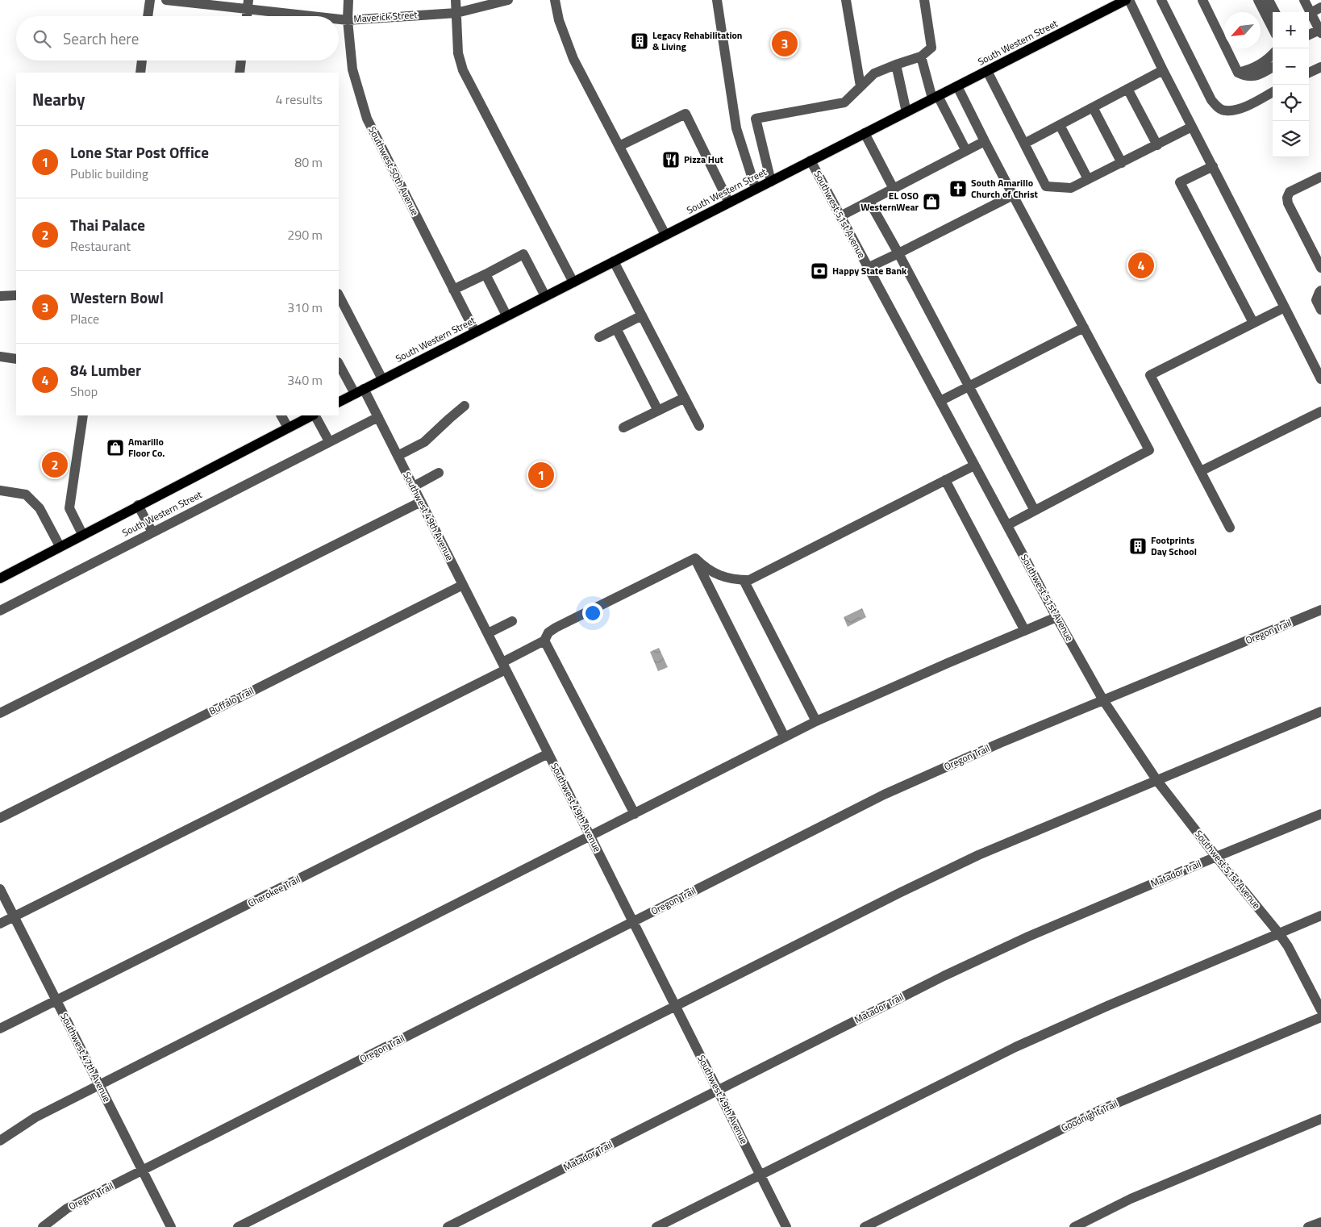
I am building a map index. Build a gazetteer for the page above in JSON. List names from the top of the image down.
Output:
{
  "streets": {
    "main road": ["South Western Street"],
    "street": [
      "Maverick Street",
      "Southwest 50th Avenue",
      "Southwest 51st Avenue",
      "Southwest 49th Avenue",
      "Oregon Trail",
      "Buffalo Trail",
      "Matador Trail",
      "Cherokee Trail",
      "Southwest 47th Avenue",
      "Goodnight Trail"
    ]
  },
  "crossings": [
    ["Maverick Street", "Southwest 50th Avenue"],
    ["South Western Street", "Southwest 50th Avenue"],
    ["South Western Street", "Southwest 51st Avenue"],
    ["South Western Street", "Southwest 49th Avenue"],
    ["Southwest 51st Avenue", "Oregon Trail"],
    ["Southwest 51st Avenue", "Matador Trail"],
    ["Southwest 49th Avenue", "Oregon Trail"],
    ["Southwest 49th Avenue", "Buffalo Trail"],
    ["Southwest 49th Avenue", "Matador Trail"],
    ["Southwest 49th Avenue", "Cherokee Trail"],
    ["Oregon Trail", "Southwest 47th Avenue"],
    ["Cherokee Trail", "Southwest 47th Avenue"]
  ],
  "places": {
    "building": ["Legacy Rehabilitation & Living", "Footprints Day School"],
    "restaurant": ["Pizza Hut"],
    "church": ["South Amarillo Church of Christ"],
    "shop": ["EL OSO WesternWear", "Amarillo Floor Co."],
    "bank": ["Happy State Bank"]
  },
  "north": "bottom left",
  "page": {
    "map_buttons": ["+", "−"],
    "search": "Search here",
    "pins": [
      "3",
      "4",
      "2",
      "1"
    ],
    "heading": ["Nearby", "4 results"],
    "list": [
      {
        "mark": "1",
        "name": "Lone Star Post Office",
        "note": "Public building",
        "value": "80 m"
      },
      {
        "mark": "2",
        "name": "Thai Palace",
        "note": "Restaurant",
        "value": "290 m"
      },
      {
        "mark": "3",
        "name": "Western Bowl",
        "note": "Place",
        "value": "310 m"
      },
      {
        "mark": "4",
        "name": "84 Lumber",
        "note": "Shop",
        "value": "340 m"
      }
    ]
  }
}
